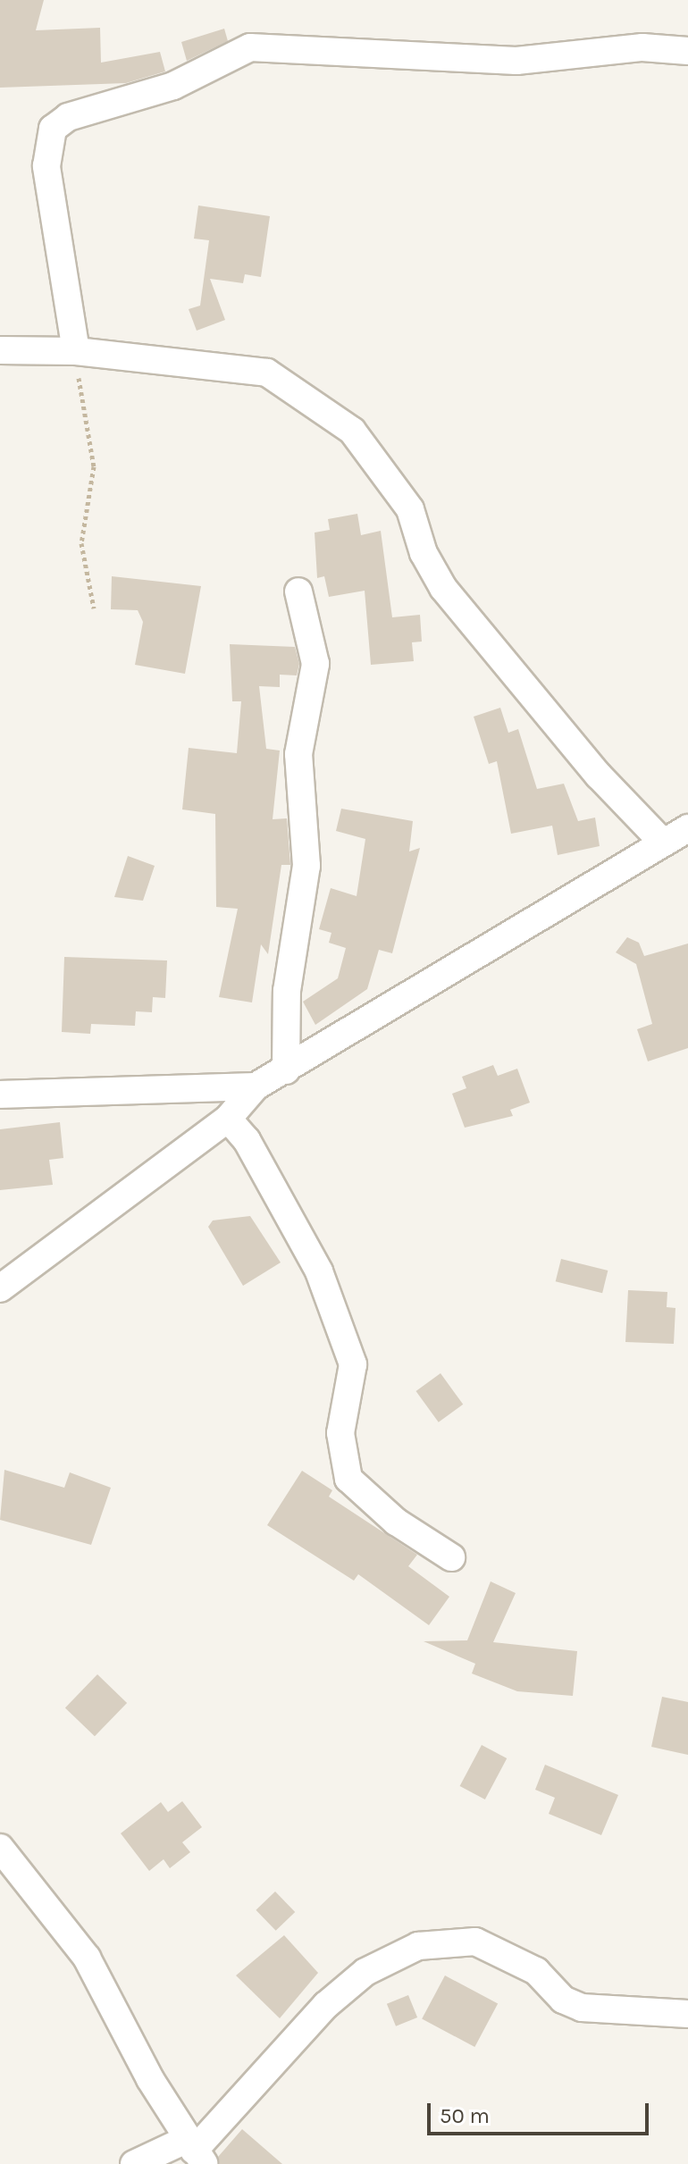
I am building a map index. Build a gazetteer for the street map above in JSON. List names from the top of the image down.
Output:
{
  "scale_bar": "50 m"
}
